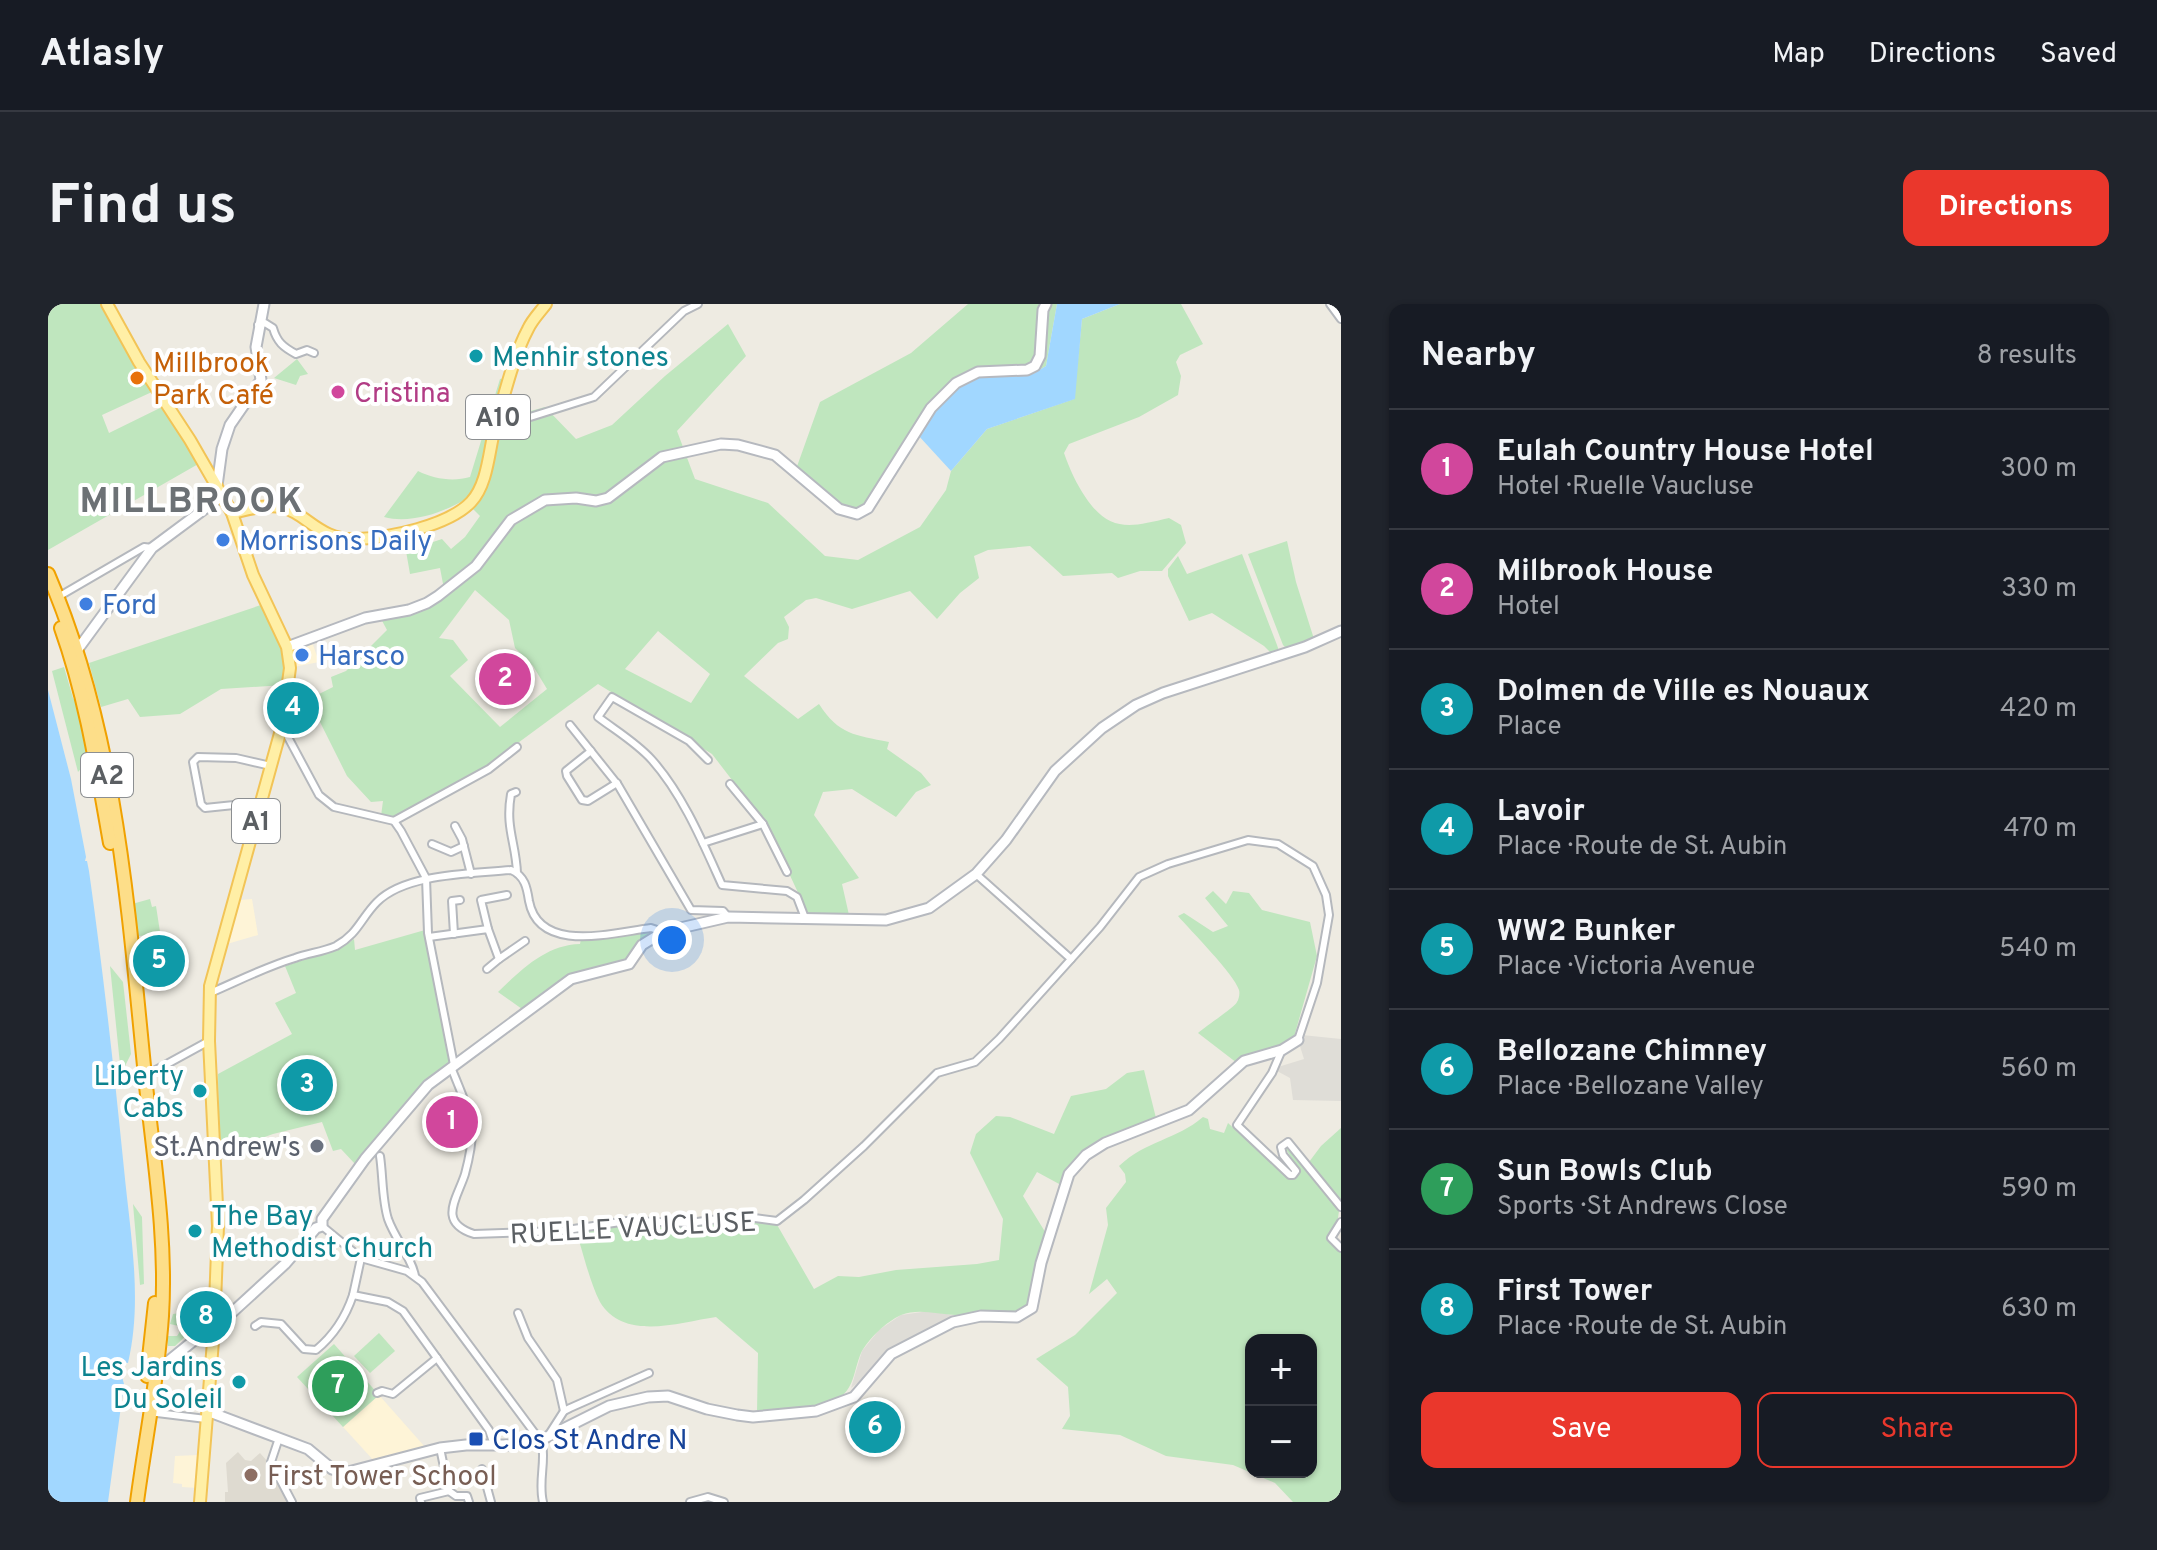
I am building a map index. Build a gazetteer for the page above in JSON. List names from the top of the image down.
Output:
{
  "streets": {
    "highway": ["A2"],
    "main road": ["A10", "A1"],
    "street": ["RUELLE VAUCLUSE"]
  },
  "crossings": [
    ["A10", "A1"]
  ],
  "districts": ["MILLBROOK"],
  "places": {
    "other": [
      "Menhir stones",
      "Millbrook Park Café",
      "Cristina",
      "Morrisons Daily",
      "Ford",
      "Harsco",
      "Liberty Cabs",
      "St.Andrew's",
      "The Bay Methodist Church",
      "Les Jardins Du Soleil",
      "First Tower School"
    ],
    "transit": ["Clos St Andre N"]
  },
  "page": {
    "header": "Atlasly",
    "nav": ["Map", "Directions", "Saved"],
    "buttons": [
      "Directions",
      ["Save", "Share"]
    ],
    "title": "Find us",
    "heading": ["Nearby", "8 results"],
    "list": [
      {
        "mark": "1",
        "name": "Eulah Country House Hotel",
        "note": "Hotel · Ruelle Vaucluse",
        "value": "300 m"
      },
      {
        "mark": "2",
        "name": "Milbrook House",
        "note": "Hotel",
        "value": "330 m"
      },
      {
        "mark": "3",
        "name": "Dolmen de Ville es Nouaux",
        "note": "Place",
        "value": "420 m"
      },
      {
        "mark": "4",
        "name": "Lavoir",
        "note": "Place · Route de St. Aubin",
        "value": "470 m"
      },
      {
        "mark": "5",
        "name": "WW2 Bunker",
        "note": "Place · Victoria Avenue",
        "value": "540 m"
      },
      {
        "mark": "6",
        "name": "Bellozane Chimney",
        "note": "Place · Bellozane Valley",
        "value": "560 m"
      },
      {
        "mark": "7",
        "name": "Sun Bowls Club",
        "note": "Sports · St Andrews Close",
        "value": "590 m"
      },
      {
        "mark": "8",
        "name": "First Tower",
        "note": "Place · Route de St. Aubin",
        "value": "630 m"
      }
    ],
    "pins": [
      "2",
      "4",
      "5",
      "3",
      "1",
      "8",
      "7",
      "6"
    ],
    "map_buttons": ["+", "−"]
  }
}
